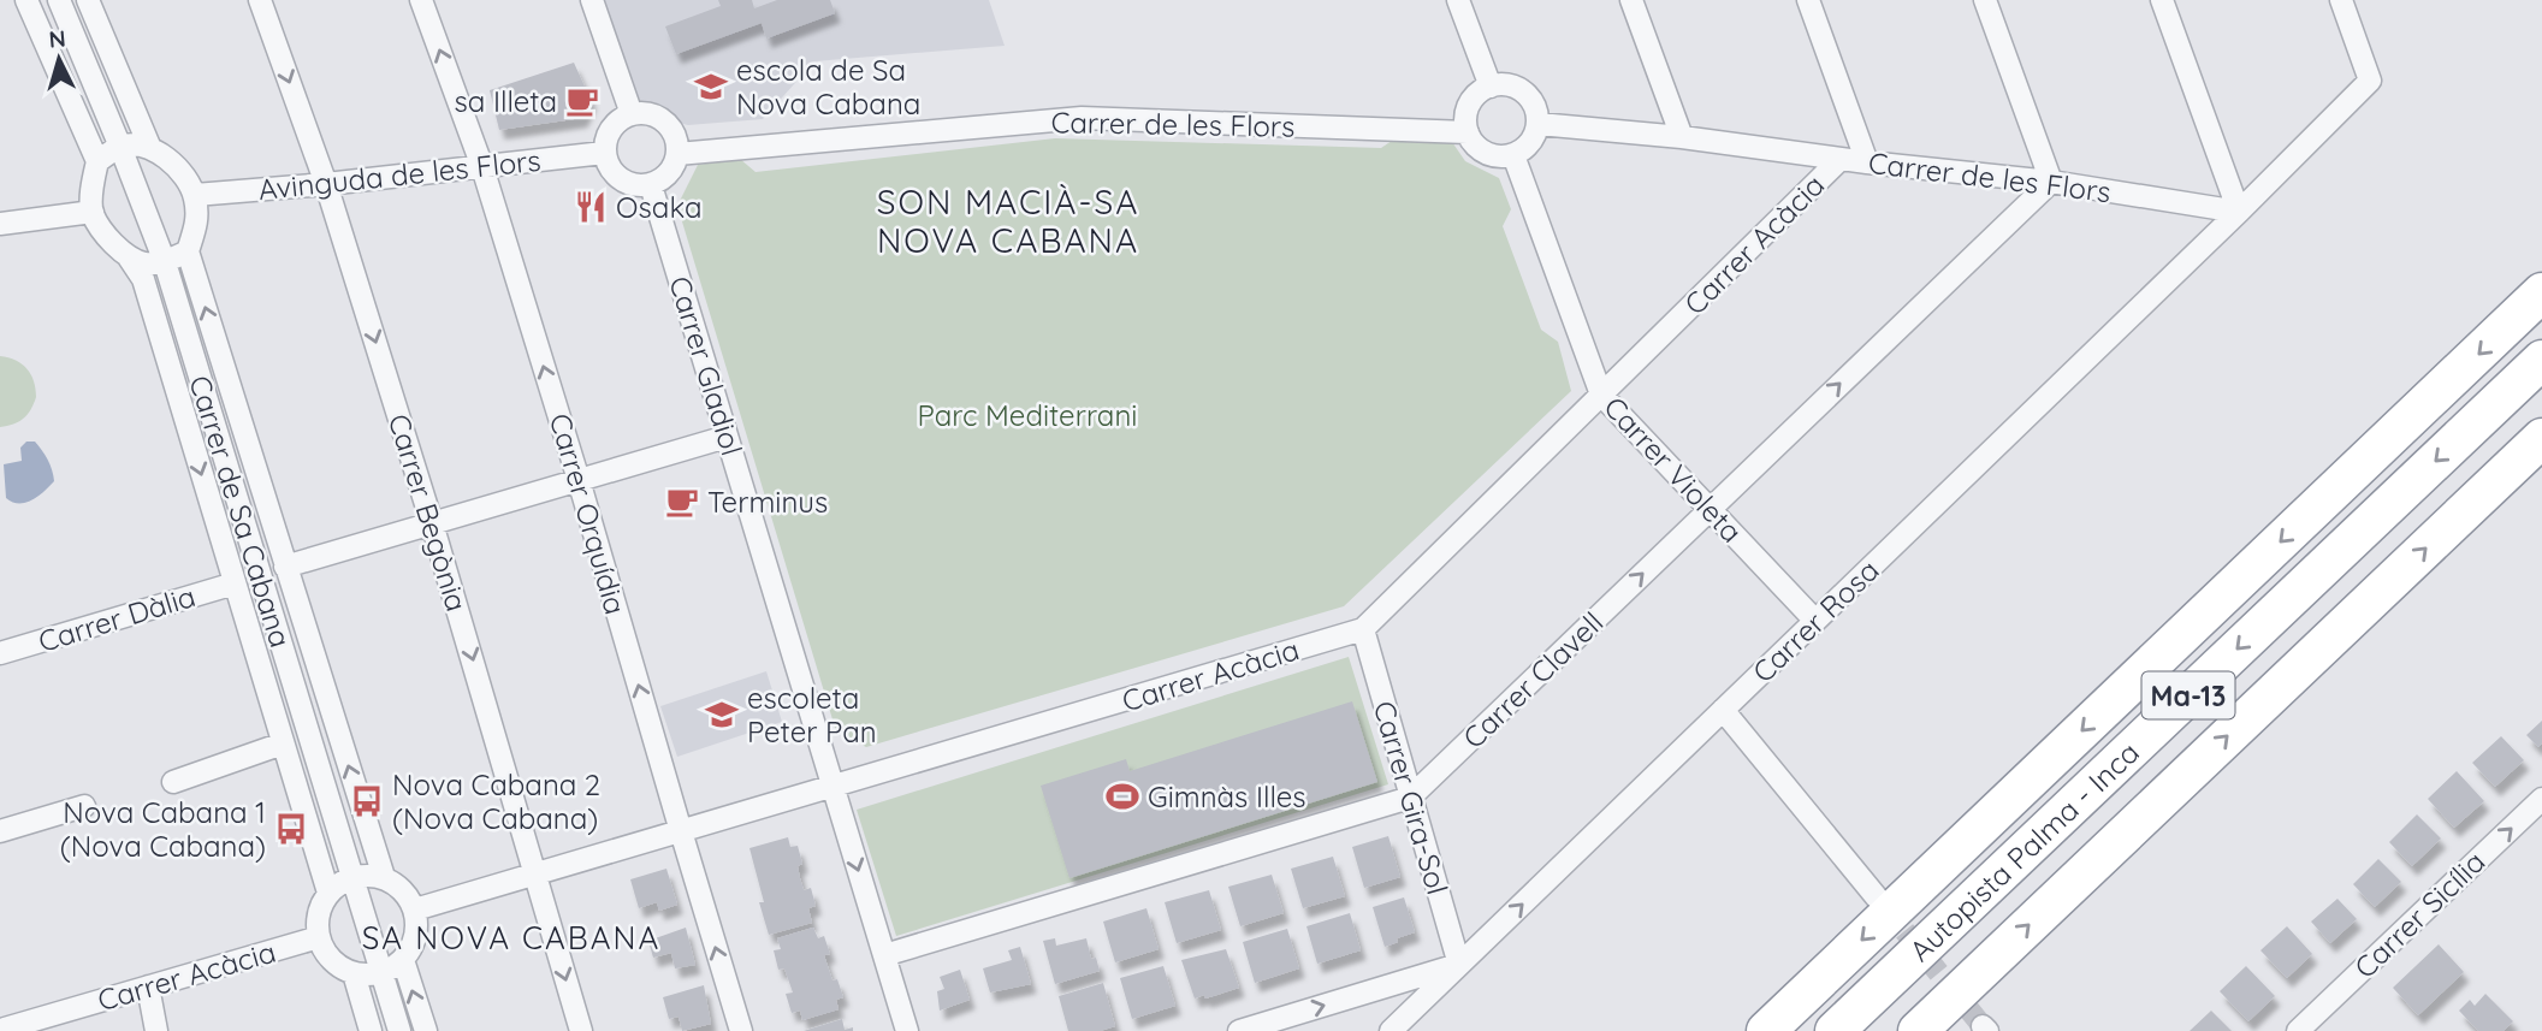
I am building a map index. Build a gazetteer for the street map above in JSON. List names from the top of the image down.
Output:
{
  "streets": {
    "highway": ["Ma-13", "Autopista Palma - Inca"],
    "street": [
      "Carrer de les Flors",
      "Avinguda de les Flors",
      "Carrer Acàcia",
      "Carrer Gladiol",
      "Carrer Violeta",
      "Carrer de Sa Cabana",
      "Carrer Begònia",
      "Carrer Orquídia",
      "Carrer Dàlia",
      "Carrer Rosa",
      "Carrer Clavell",
      "Carrer Gira-Sol",
      "Carrer Sicília"
    ]
  },
  "crossings": [
    ["Carrer de les Flors", "Avinguda de les Flors"],
    ["Carrer de les Flors", "Carrer Acàcia"],
    ["Carrer de les Flors", "Carrer Gladiol"],
    ["Carrer de les Flors", "Carrer Violeta"],
    ["Carrer de les Flors", "Carrer Rosa"],
    ["Carrer de les Flors", "Carrer Clavell"],
    ["Avinguda de les Flors", "Carrer Gladiol"],
    ["Avinguda de les Flors", "Carrer Begònia"],
    ["Avinguda de les Flors", "Carrer Orquídia"],
    ["Carrer Acàcia", "Carrer Gladiol"],
    ["Carrer Acàcia", "Carrer Violeta"],
    ["Carrer Acàcia", "Carrer Begònia"],
    ["Carrer Acàcia", "Carrer Orquídia"],
    ["Carrer Acàcia", "Carrer Gira-Sol"],
    ["Carrer Gladiol", "Carrer Clavell"],
    ["Carrer Violeta", "Carrer Rosa"],
    ["Carrer Violeta", "Carrer Clavell"],
    ["Carrer Rosa", "Carrer Gira-Sol"],
    ["Carrer Clavell", "Carrer Gira-Sol"]
  ],
  "one_way": ["Carrer Orquídia", "Carrer Clavell", "Carrer Sicília"],
  "districts": ["SON MACIÀ-SA NOVA CABANA", "SA NOVA CABANA"],
  "parks": ["Parc Mediterrani"],
  "places": {
    "school or university": ["escola de Sa Nova Cabana", "escoleta Peter Pan"],
    "cafe": ["sa Illeta", "Terminus"],
    "restaurant": ["Osaka"],
    "sports": ["Gimnàs Illes"],
    "bus stop": ["Nova Cabana 2 (Nova Cabana)", "Nova Cabana 1 (Nova Cabana)"]
  },
  "north": "top"
}
